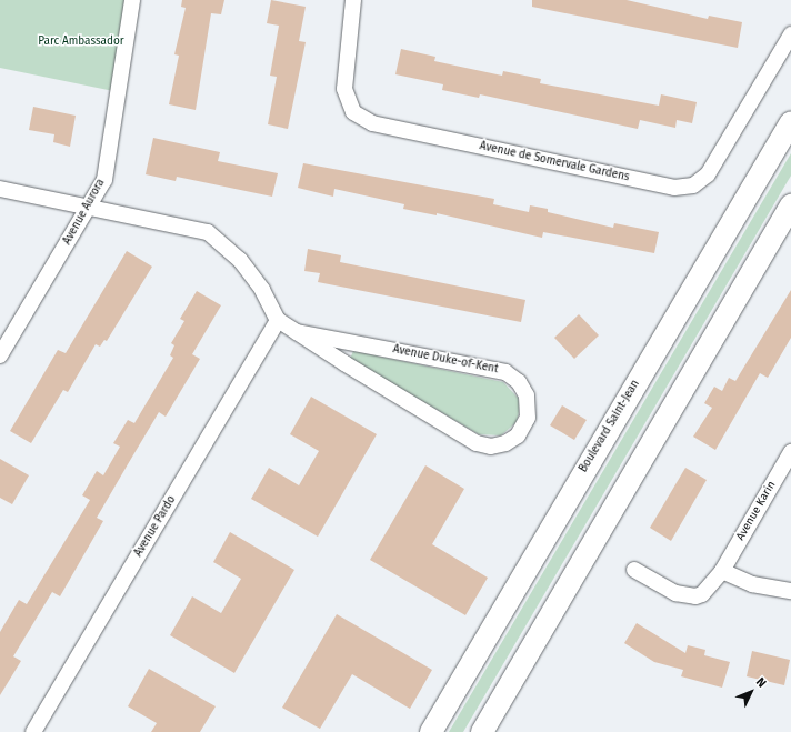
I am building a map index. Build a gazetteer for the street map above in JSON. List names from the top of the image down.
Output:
{
  "streets": {
    "main road": ["Boulevard Saint-Jean"],
    "street": [
      "Avenue de Somervale Gardens",
      "Avenue Aurora",
      "Avenue Duke-of-Kent",
      "Avenue Karin",
      "Avenue Pardo"
    ]
  },
  "crossings": [
    ["Avenue Aurora", "Avenue Duke-of-Kent"],
    ["Avenue Duke-of-Kent", "Avenue Pardo"]
  ],
  "parks": ["Parc Ambassador"],
  "north": "top right"
}
